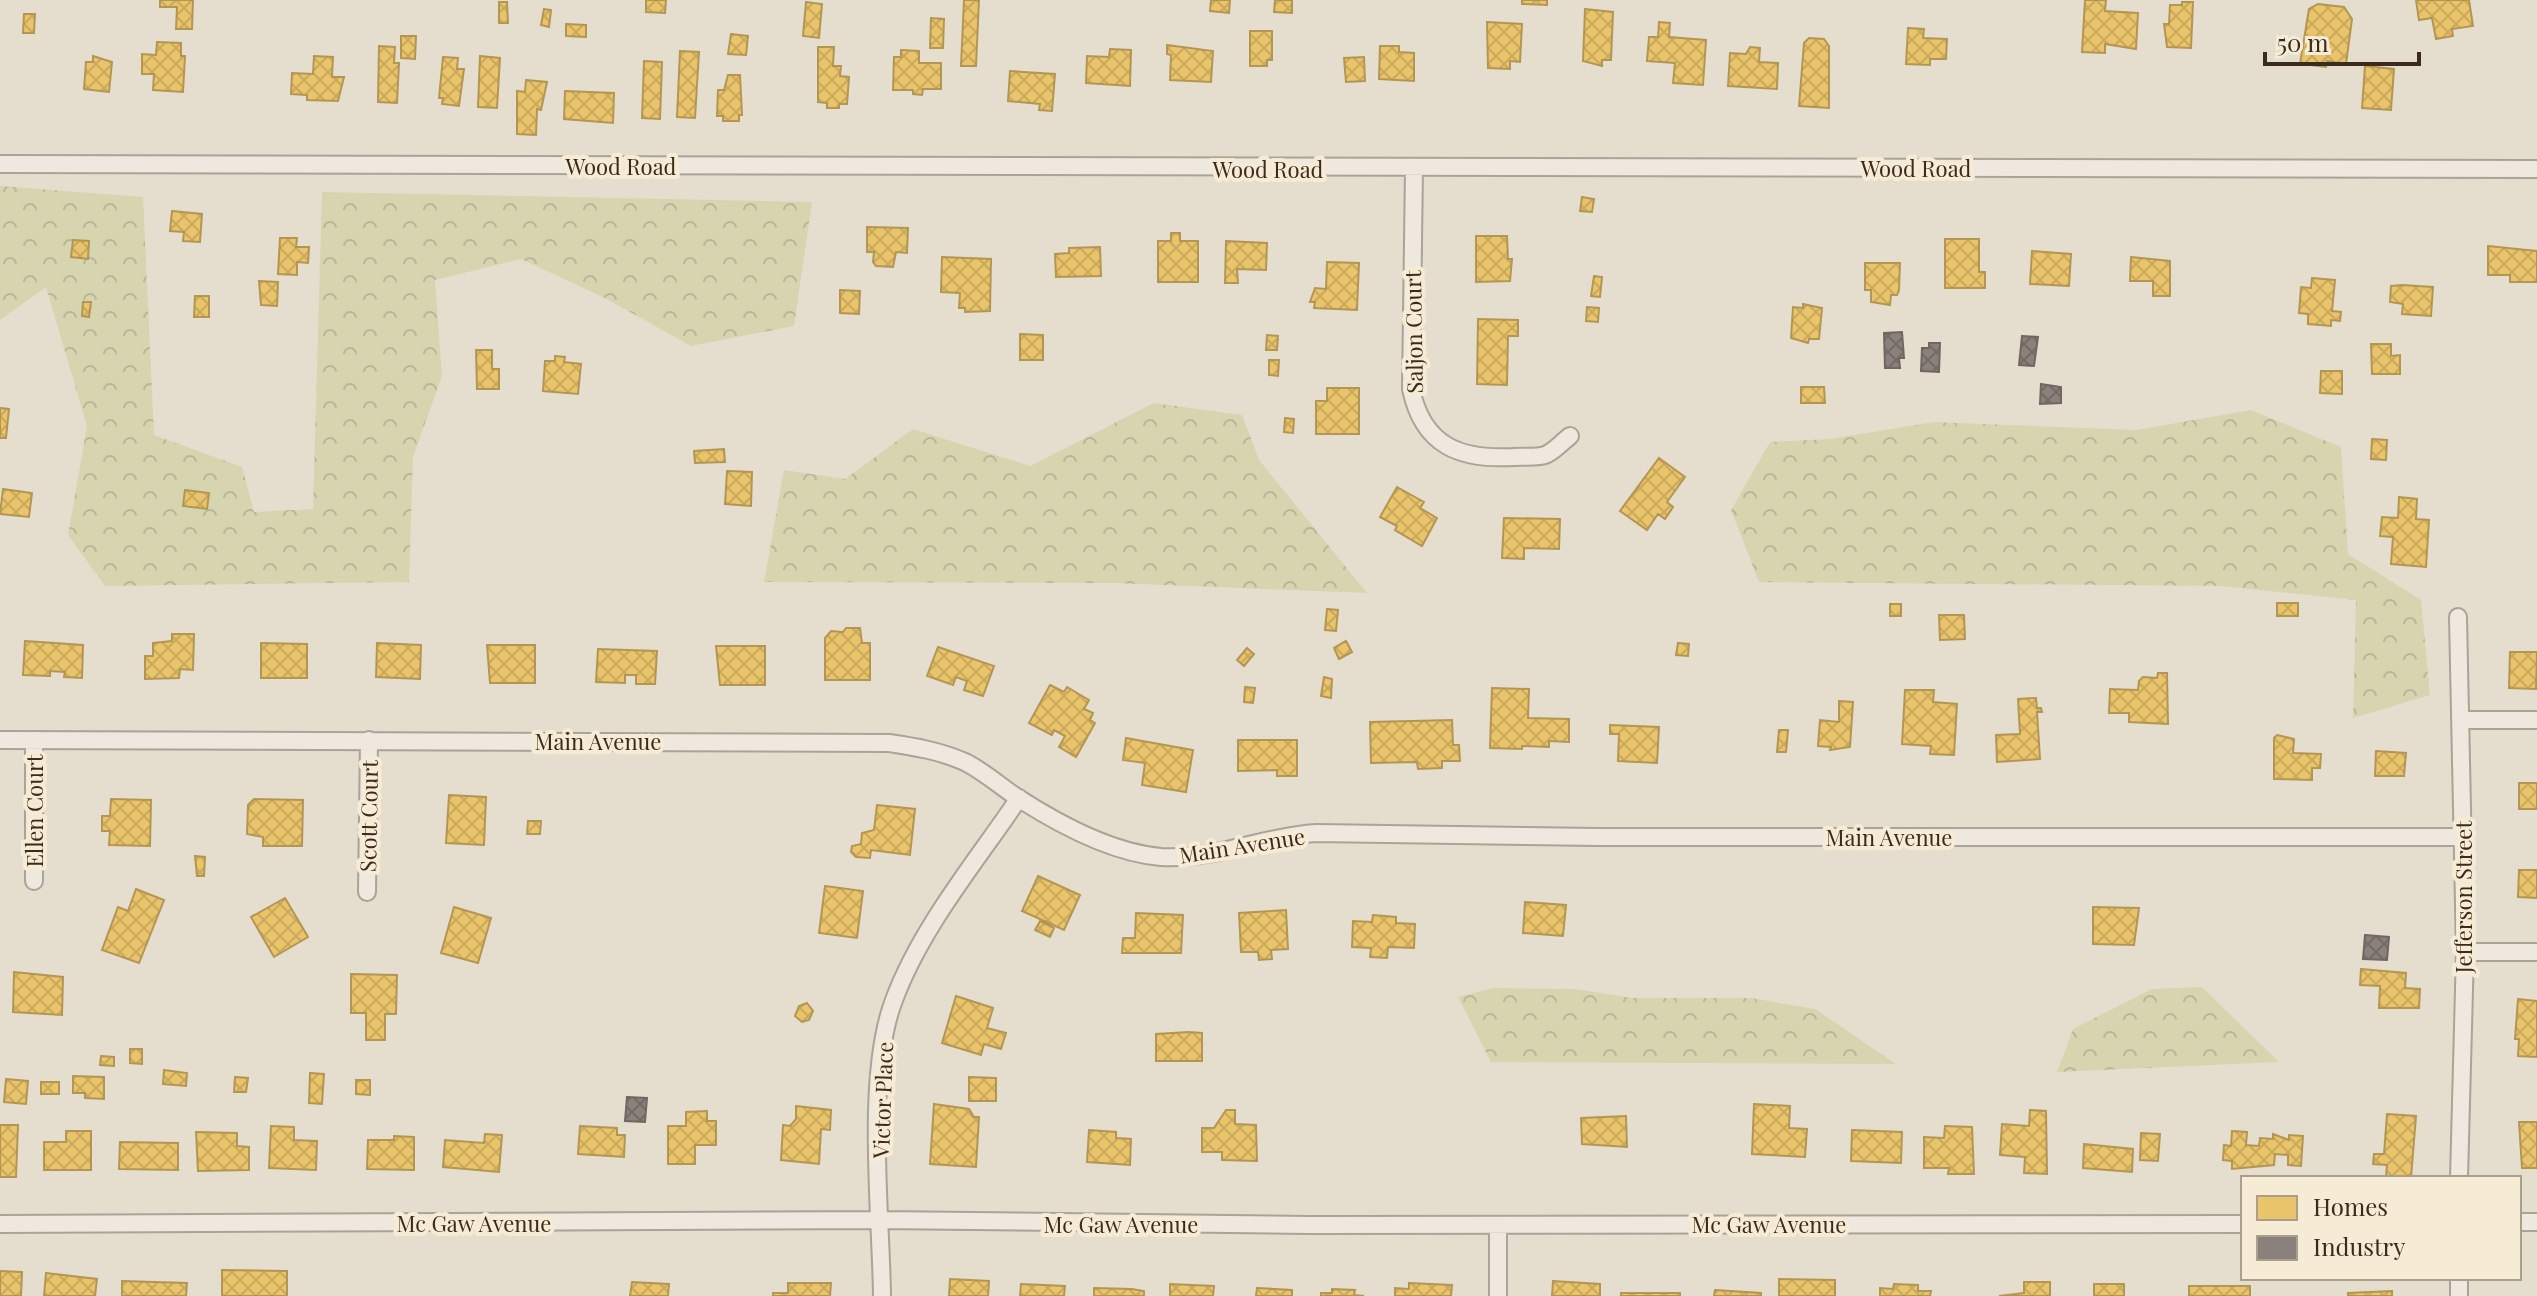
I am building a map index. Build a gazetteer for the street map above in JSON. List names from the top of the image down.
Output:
{
  "streets": {
    "street": [
      "Wood Road",
      "Saljon Court",
      "Main Avenue",
      "Ellen Court",
      "Scott Court",
      "Jefferson Street",
      "Victor Place",
      "Mc Gaw Avenue"
    ]
  },
  "crossings": [
    ["Wood Road", "Saljon Court"],
    ["Main Avenue", "Ellen Court"],
    ["Main Avenue", "Scott Court"],
    ["Main Avenue", "Jefferson Street"],
    ["Main Avenue", "Victor Place"],
    ["Victor Place", "Mc Gaw Avenue"]
  ],
  "legend": ["Homes", "Industry"],
  "scale_bar": "50 m"
}
